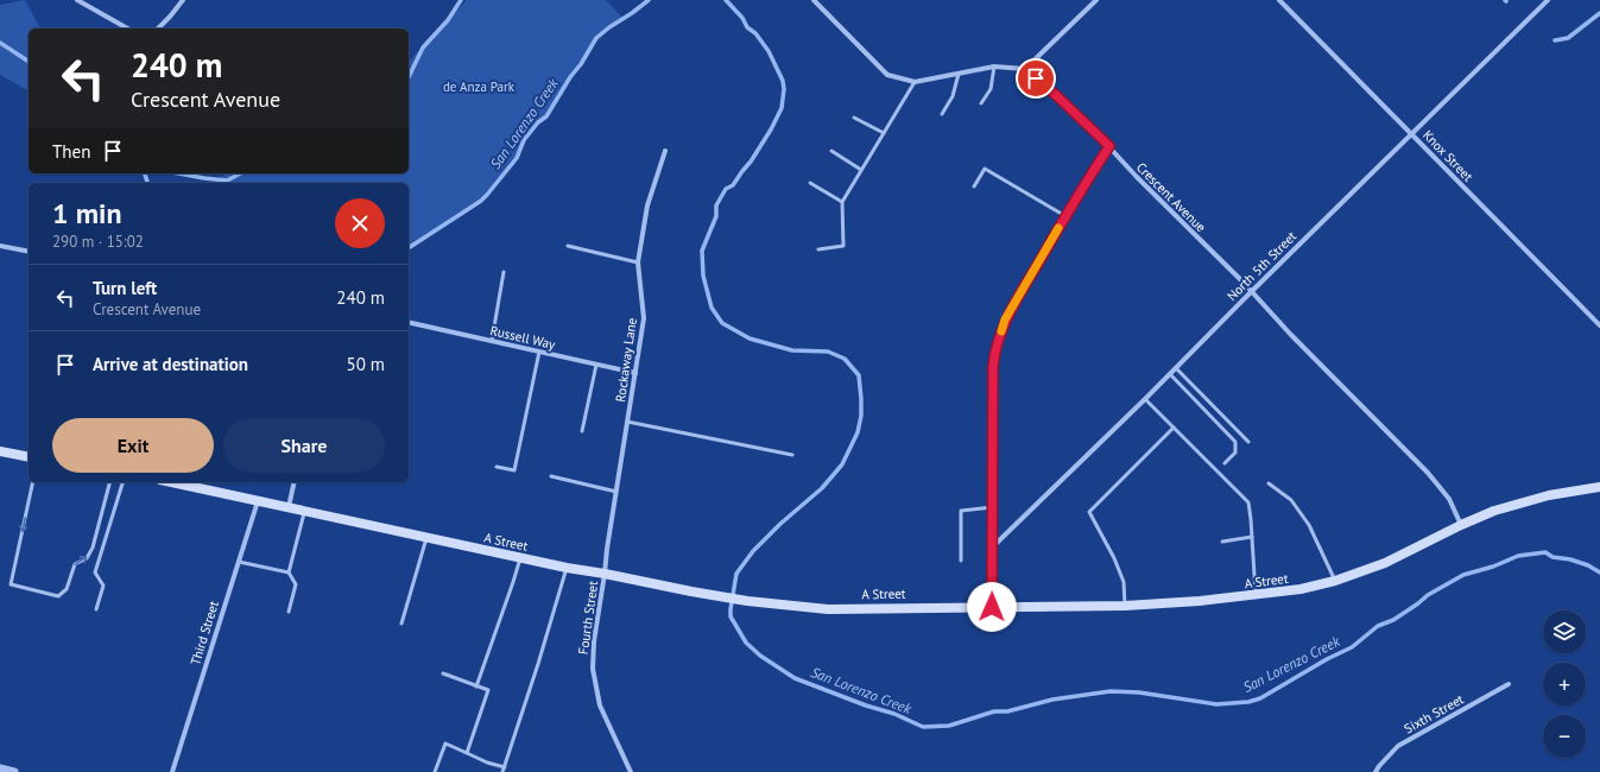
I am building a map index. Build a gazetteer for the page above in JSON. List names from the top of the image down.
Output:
{
  "streets": {
    "main road": ["A Street"],
    "street": [
      "Knox Street",
      "Crescent Avenue",
      "North 5th Street",
      "Russell Way",
      "Rockaway Lane",
      "Fourth Street",
      "Third Street",
      "Sixth Street"
    ]
  },
  "crossings": [
    ["Knox Street", "North 5th Street"],
    ["Crescent Avenue", "North 5th Street"],
    ["Crescent Avenue", "A Street"],
    ["Russell Way", "Rockaway Lane"],
    ["Rockaway Lane", "A Street"],
    ["Rockaway Lane", "Fourth Street"],
    ["A Street", "Fourth Street"],
    ["A Street", "Third Street"]
  ],
  "water": ["San Lorenzo Creek"],
  "parks": ["de Anza Park"],
  "page": {
    "turn": ["240 m", "Crescent Avenue"],
    "then": "Then",
    "heading": ["1 min", "290 m · 15:02"],
    "list": [
      {
        "name": "Turn left",
        "note": "Crescent Avenue",
        "value": "240 m"
      },
      {
        "name": "Arrive at destination",
        "value": "50 m"
      }
    ],
    "buttons": ["Exit", "Share"],
    "map_buttons": ["+", "−"]
  }
}
